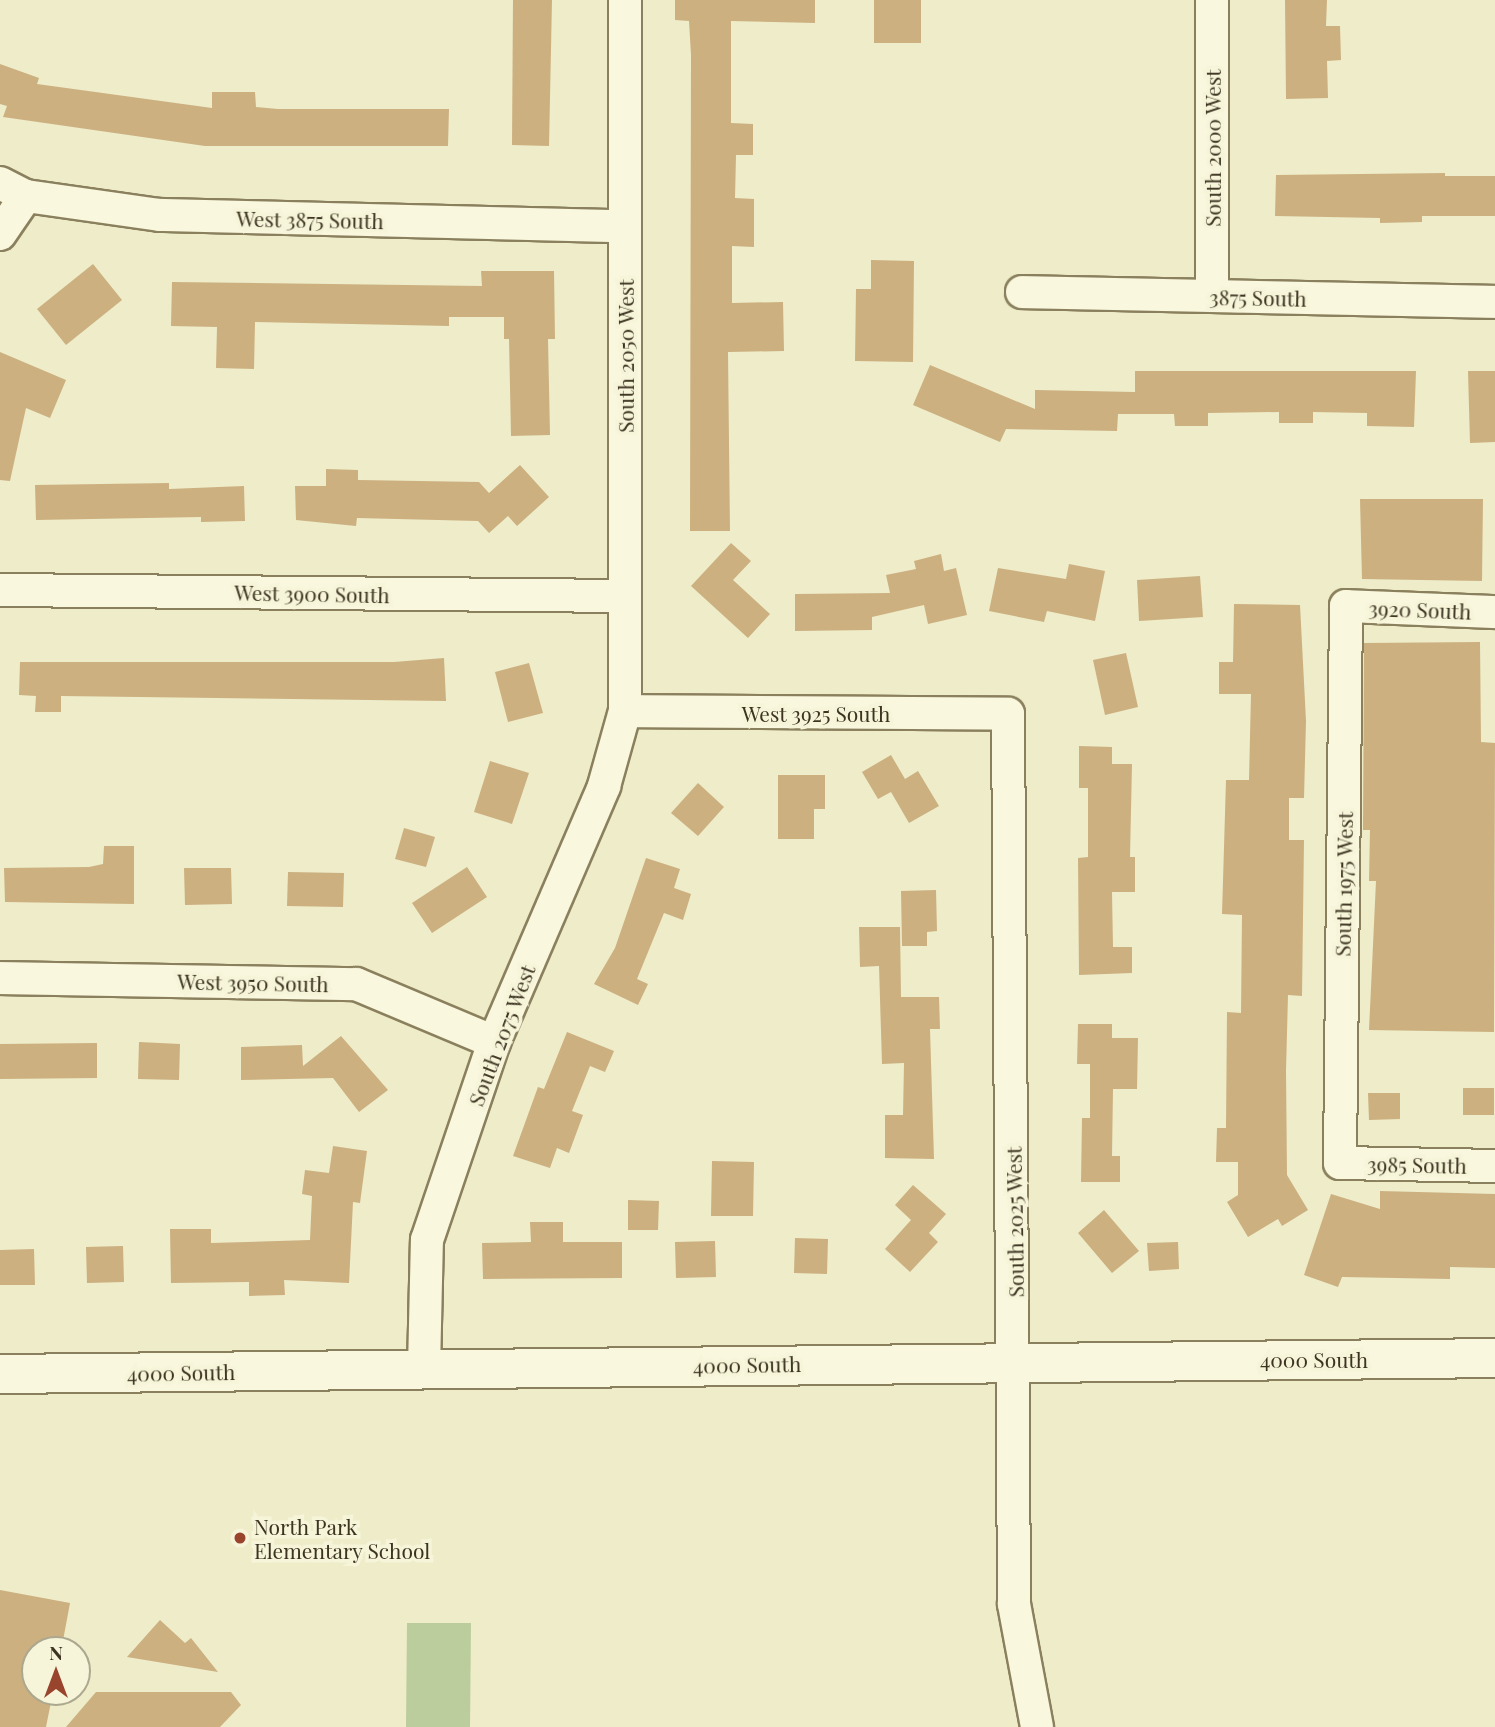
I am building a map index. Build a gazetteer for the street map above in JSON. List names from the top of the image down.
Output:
{
  "streets": {
    "street": [
      "South 2000 West",
      "West 3875 South",
      "3875 South",
      "South 2050 West",
      "West 3900 South",
      "3920 South",
      "West 3925 South",
      "South 1975 West",
      "West 3950 South",
      "South 2075 West",
      "3985 South",
      "South 2025 West",
      "4000 South"
    ]
  },
  "crossings": [
    ["South 2000 West", "3875 South"],
    ["West 3875 South", "South 2050 West"],
    ["South 2050 West", "West 3900 South"],
    ["South 2050 West", "West 3925 South"],
    ["South 2050 West", "South 2075 West"],
    ["3920 South", "South 1975 West"],
    ["West 3925 South", "South 2075 West"],
    ["West 3925 South", "South 2025 West"],
    ["South 1975 West", "3985 South"],
    ["West 3950 South", "South 2075 West"],
    ["South 2075 West", "4000 South"],
    ["South 2025 West", "4000 South"]
  ],
  "places": ["North Park Elementary School"],
  "north": "top"
}
